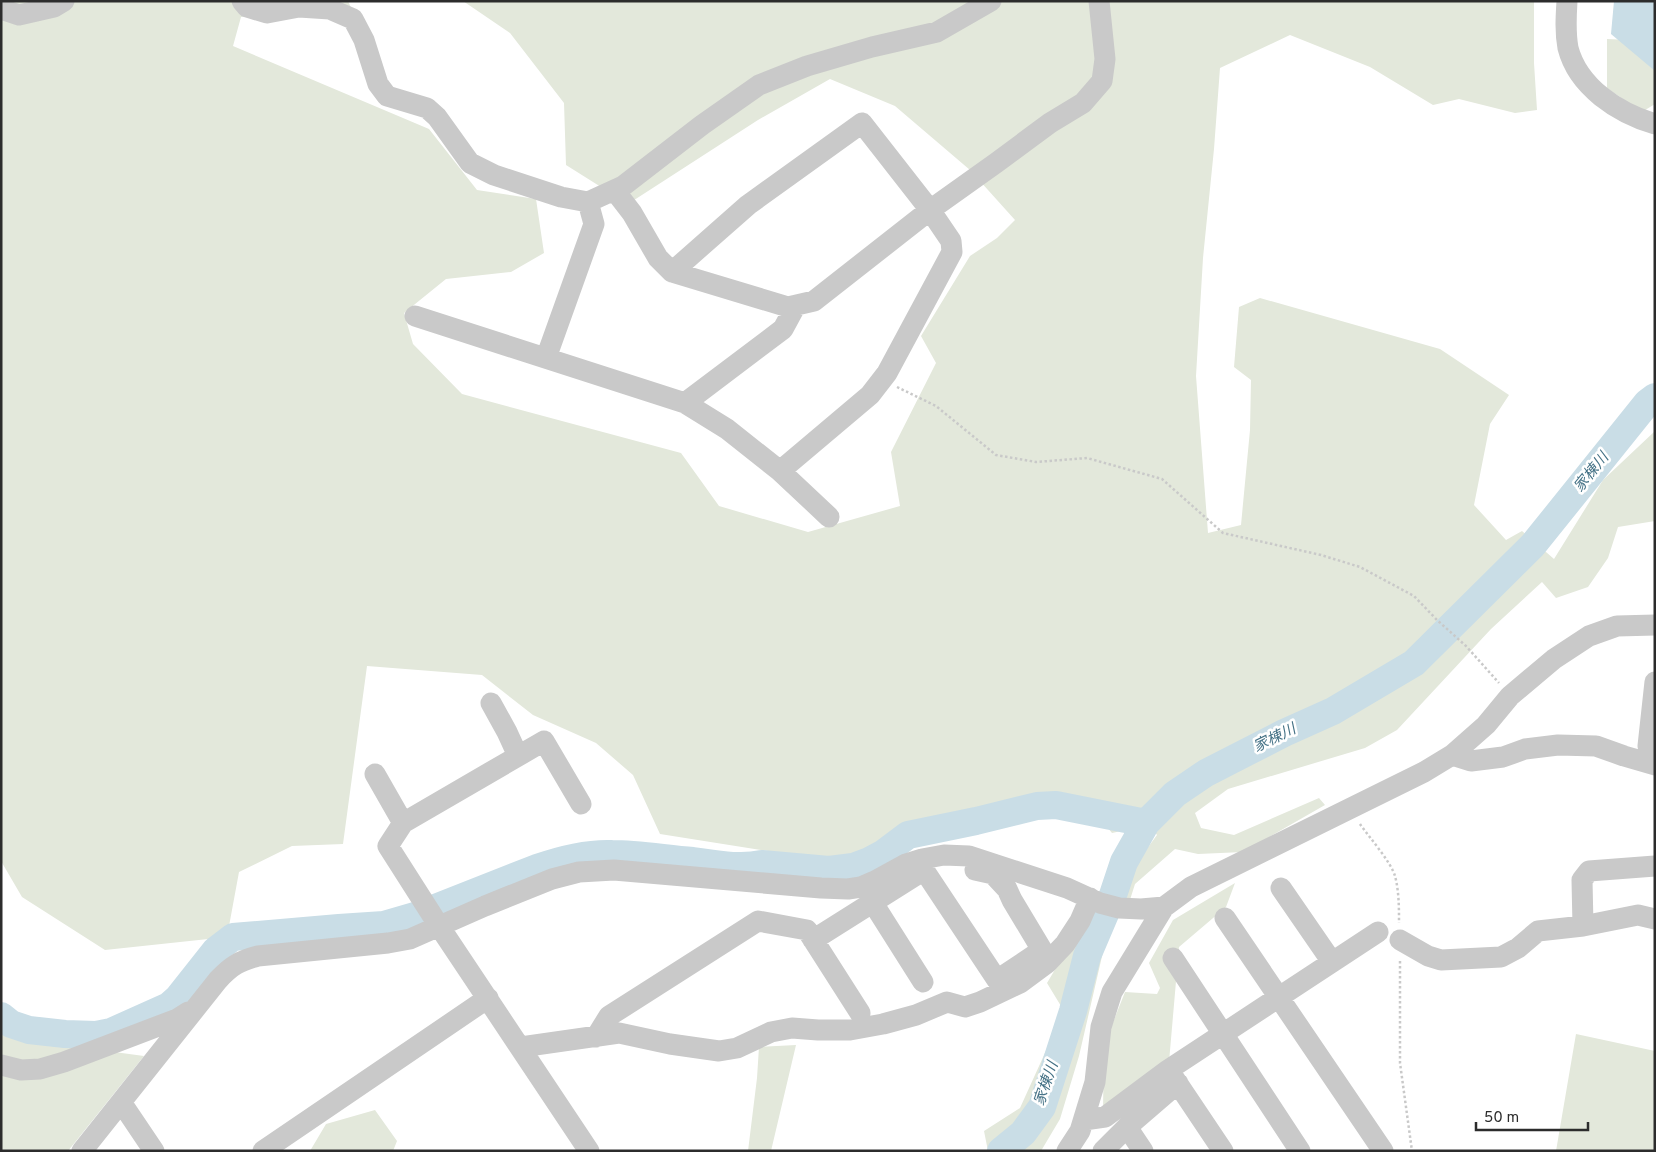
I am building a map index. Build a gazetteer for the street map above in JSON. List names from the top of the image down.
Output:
{
  "water": ["家棟川"],
  "scale_bar": "50 m"
}
